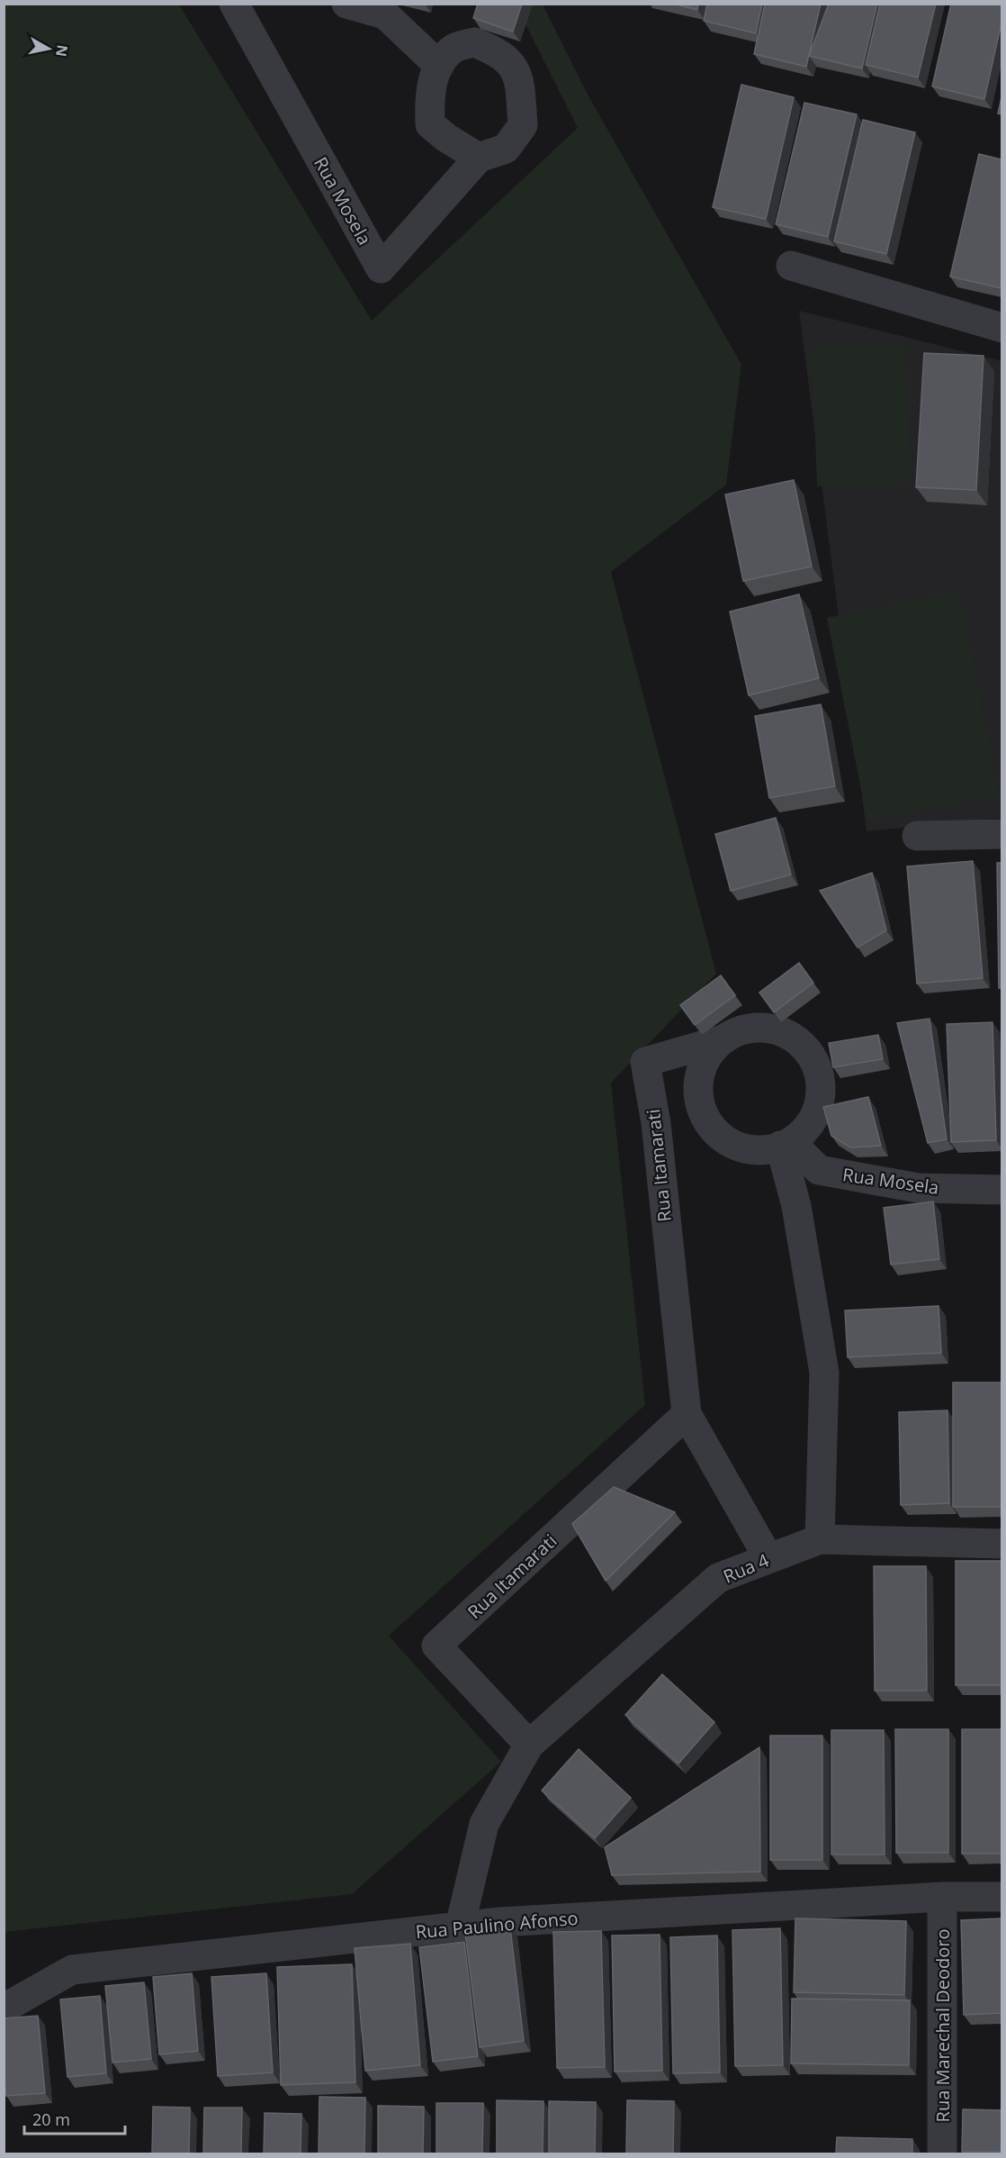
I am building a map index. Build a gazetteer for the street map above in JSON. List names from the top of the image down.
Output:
{
  "streets": {
    "street": [
      "Rua Mosela",
      "Rua Itamarati",
      "Rua 4",
      "Rua Paulino Afonso",
      "Rua Marechal Deodoro"
    ]
  },
  "crossings": [
    ["Rua Mosela", "Rua Itamarati"],
    ["Rua Itamarati", "Rua 4"],
    ["Rua 4", "Rua Paulino Afonso"],
    ["Rua Paulino Afonso", "Rua Marechal Deodoro"]
  ],
  "scale_bar": "20 m",
  "north": "right"
}
